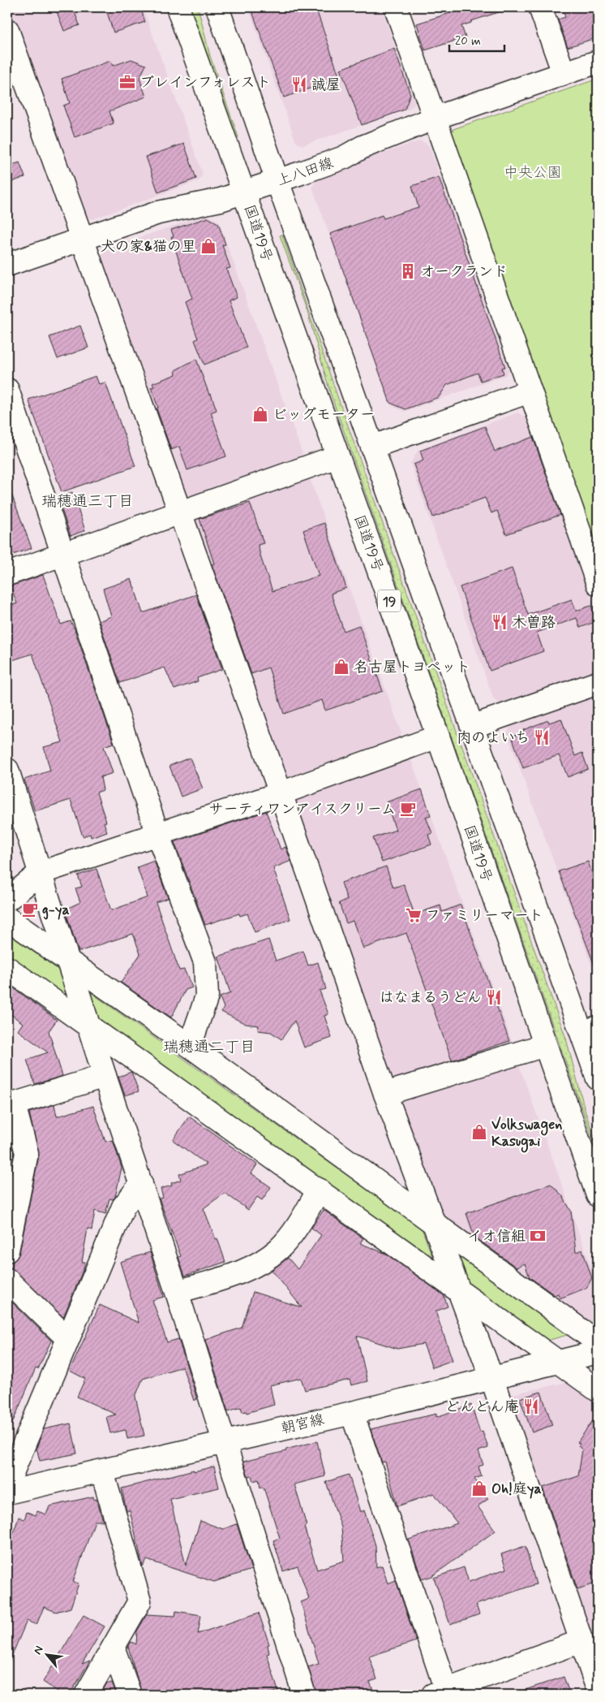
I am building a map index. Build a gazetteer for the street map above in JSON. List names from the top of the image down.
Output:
{
  "streets": {
    "main road": [
      "上八田線",
      "国道19号",
      "19",
      "朝宮線"
    ]
  },
  "crossings": [
    ["上八田線", "国道19号"]
  ],
  "districts": ["瑞穂通三丁目", "瑞穂通二丁目"],
  "parks": ["中央公園"],
  "places": {
    "office": ["ブレインフォレスト"],
    "restaurant": [
      "誠屋",
      "木曽路",
      "肉のよいち",
      "はなまるうどん",
      "どんどん庵"
    ],
    "shop": [
      "犬の家&猫の里",
      "ビッグモーター",
      "名古屋トヨペット",
      "Volkswagen Kasugai",
      "Oh!庭ya"
    ],
    "building": ["オークランド"],
    "cafe": ["サーティワンアイスクリーム", "g-ya"],
    "supermarket": ["ファミリーマート"],
    "bank": ["イオ信組"]
  },
  "scale_bar": "20 m",
  "north": "top left"
}
